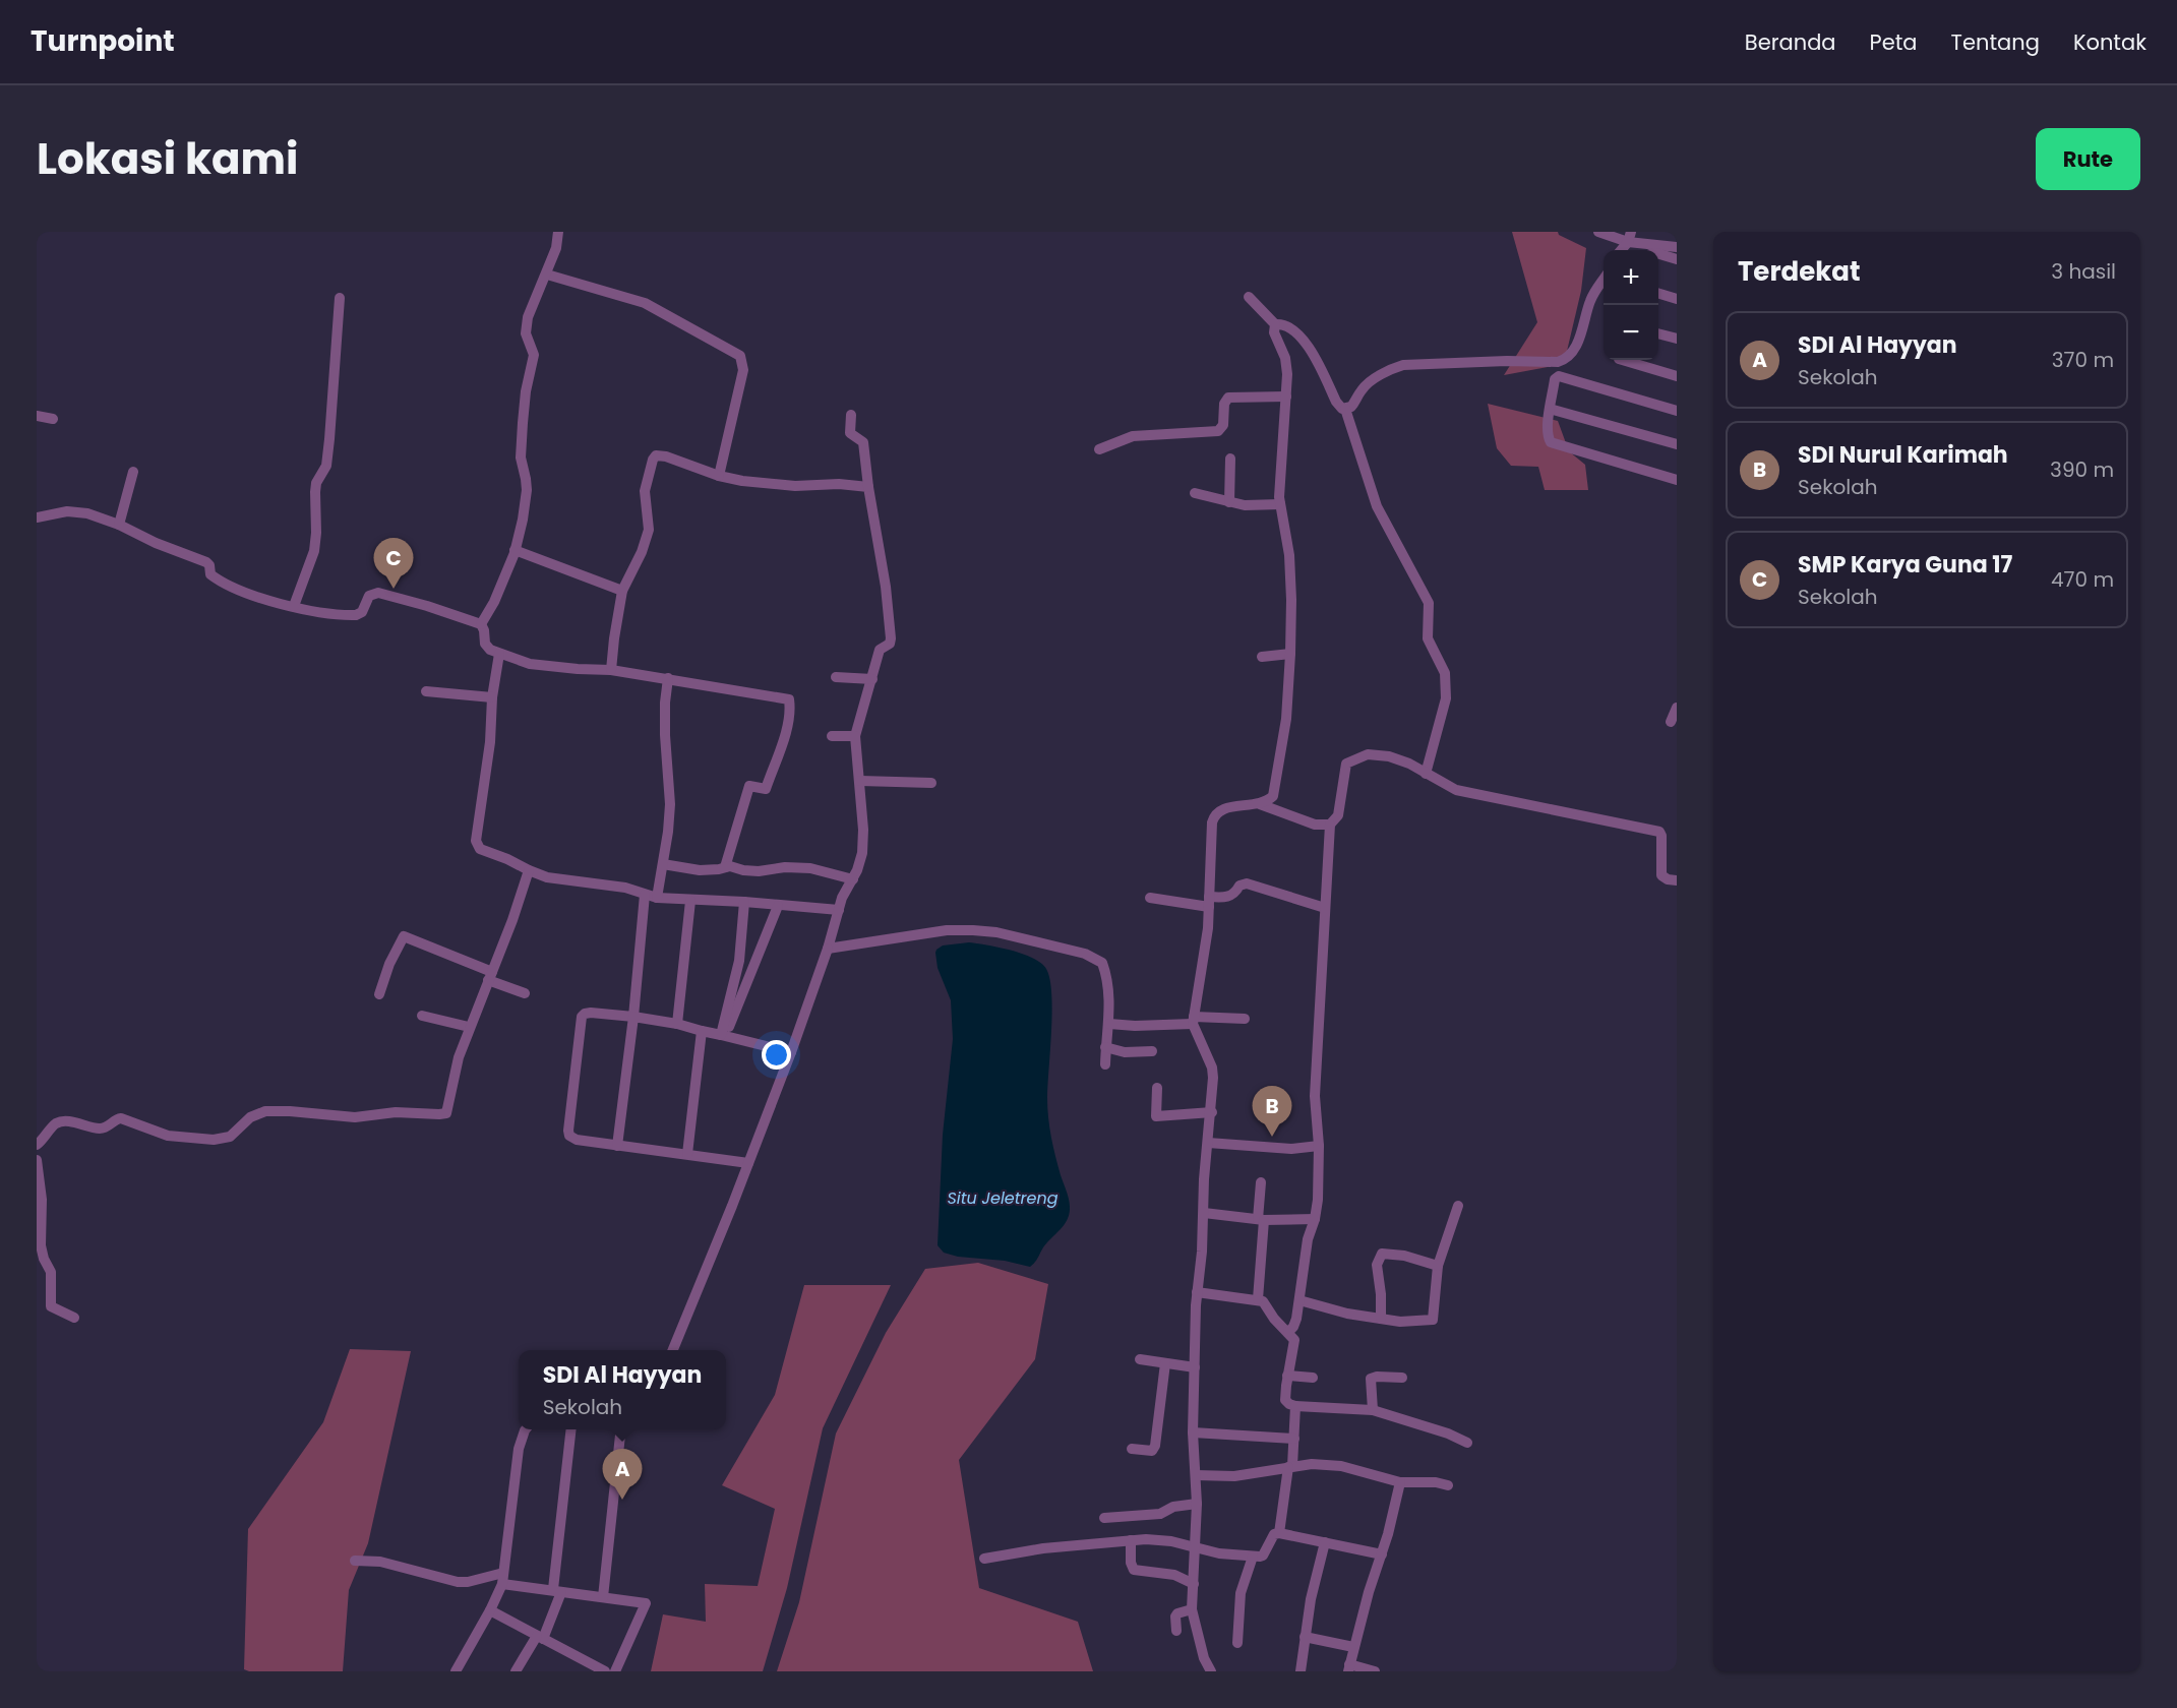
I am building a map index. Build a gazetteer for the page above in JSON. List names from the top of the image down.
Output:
{
  "water": ["Situ Jeletreng"],
  "page": {
    "header": "Turnpoint",
    "nav": [
      "Beranda",
      "Peta",
      "Tentang",
      "Kontak"
    ],
    "title": "Lokasi kami",
    "buttons": "Rute",
    "heading": ["Terdekat", "3 hasil"],
    "map_buttons": ["+", "−"],
    "list": [
      {
        "mark": "A",
        "name": "SDI Al Hayyan",
        "note": "Sekolah",
        "value": "370 m"
      },
      {
        "mark": "B",
        "name": "SDI Nurul Karimah",
        "note": "Sekolah",
        "value": "390 m"
      },
      {
        "mark": "C",
        "name": "SMP Karya Guna 17",
        "note": "Sekolah",
        "value": "470 m"
      }
    ],
    "pins": ["C", "B", "A"],
    "popup": ["SDI Al Hayyan", "Sekolah"]
  }
}
